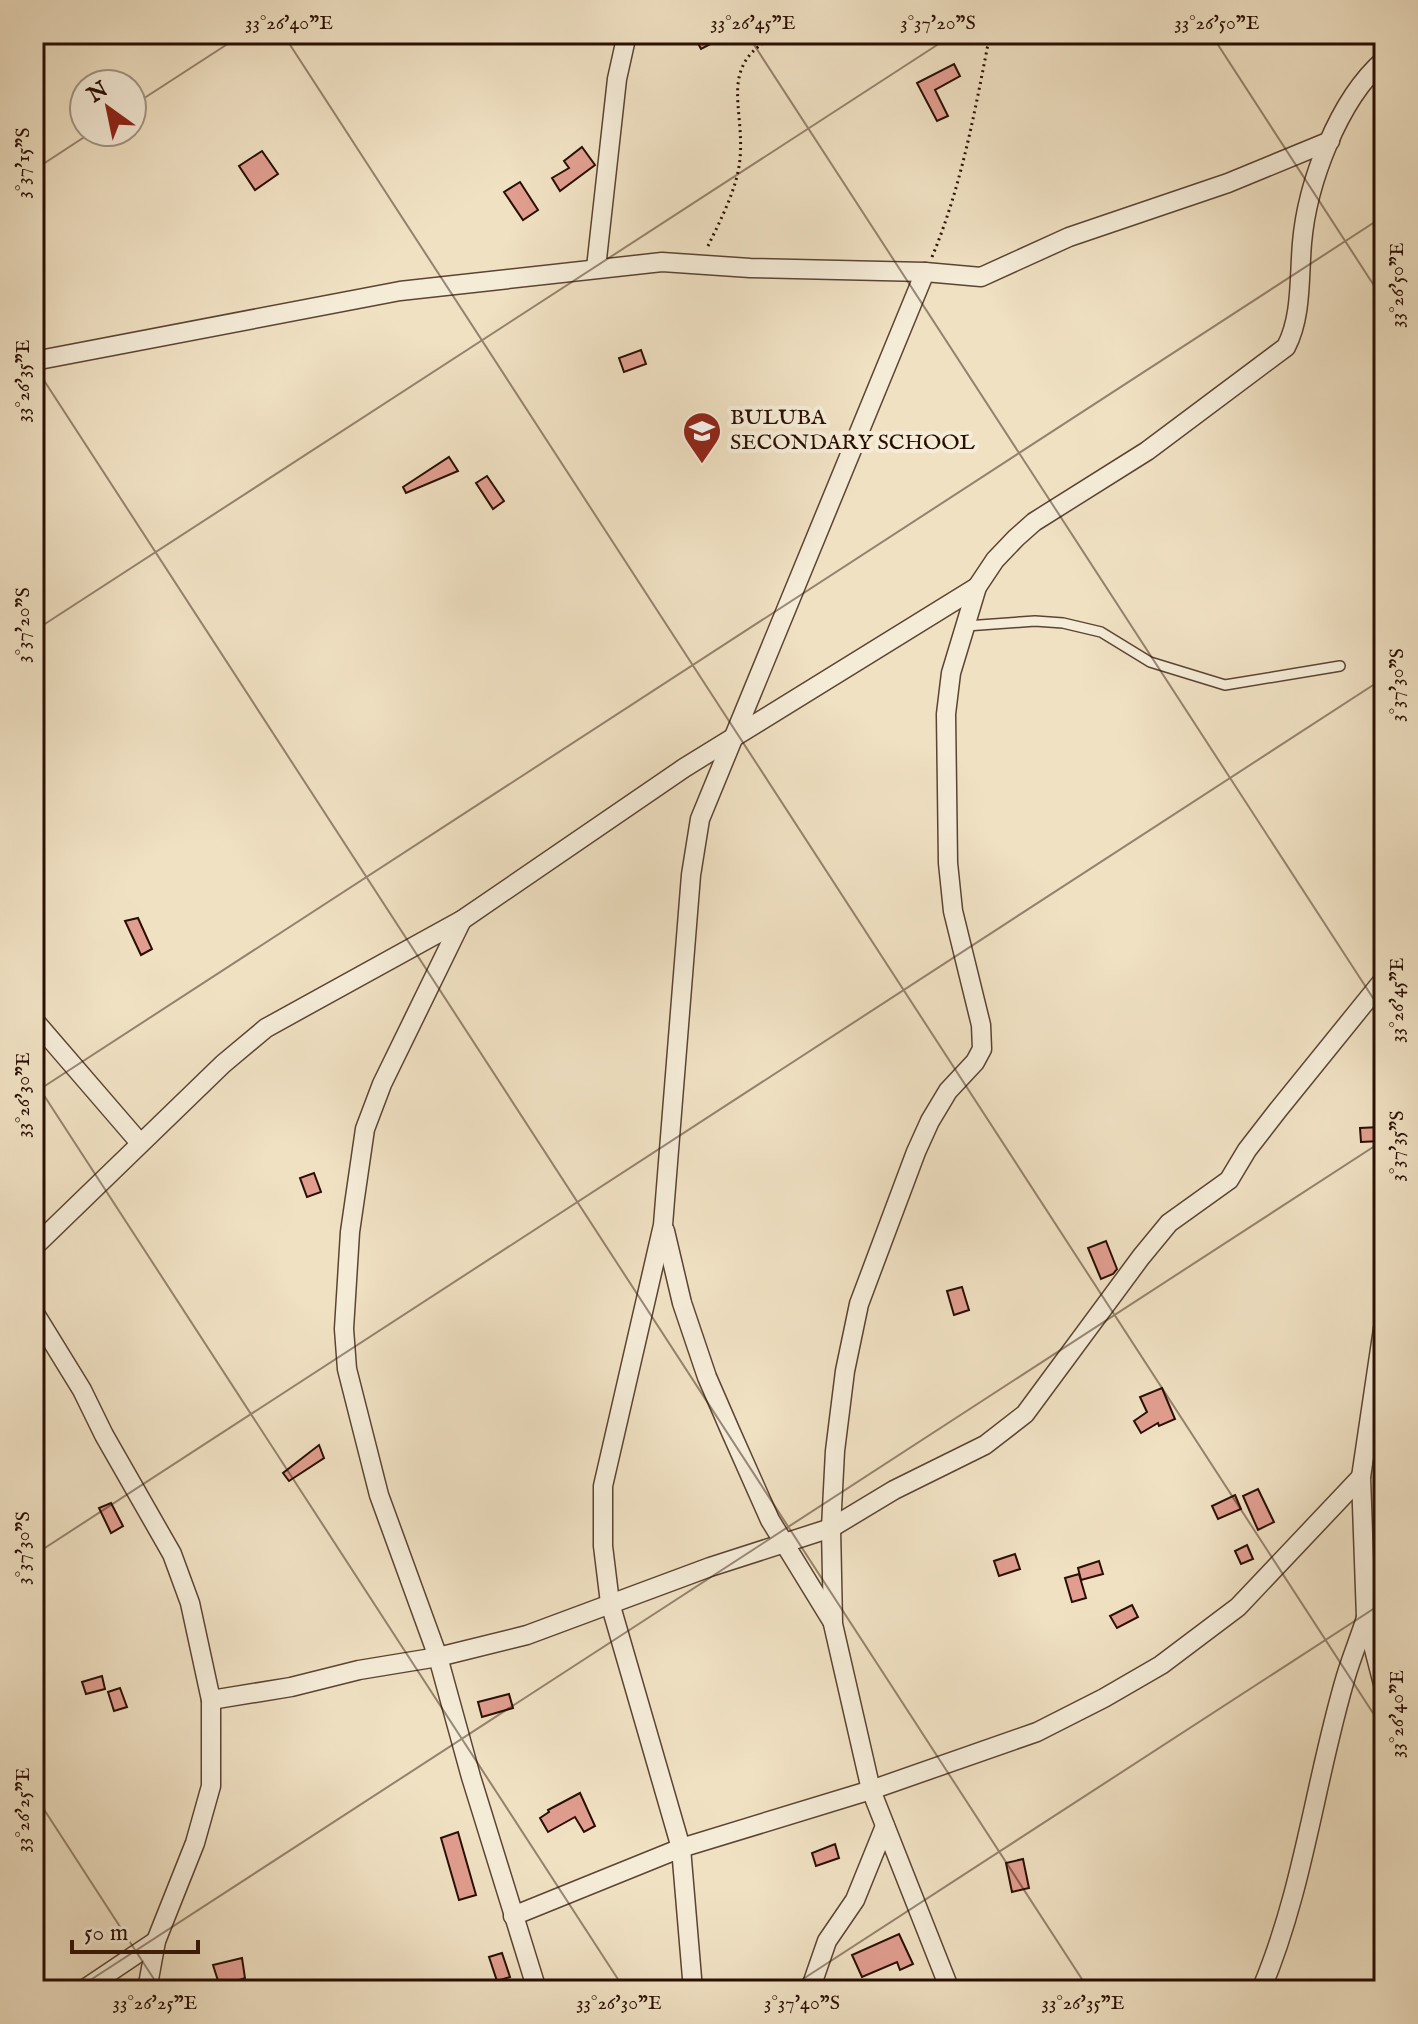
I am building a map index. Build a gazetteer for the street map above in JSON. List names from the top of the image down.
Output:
{
  "places": {
    "school or university": ["BULUBA SECONDARY SCHOOL"]
  },
  "scale_bar": "50 m",
  "north": "top left",
  "coordinates": [
    "33°26'40\"E",
    "33°26'45\"E",
    "3°37'20\"S",
    "33°26'50\"E",
    "3°37'15\"S",
    "33°26'35\"E",
    "3°37'30\"S",
    "33°26'30\"E",
    "3°37'35\"S",
    "33°26'25\"E",
    "3°37'40\"S"
  ]
}
